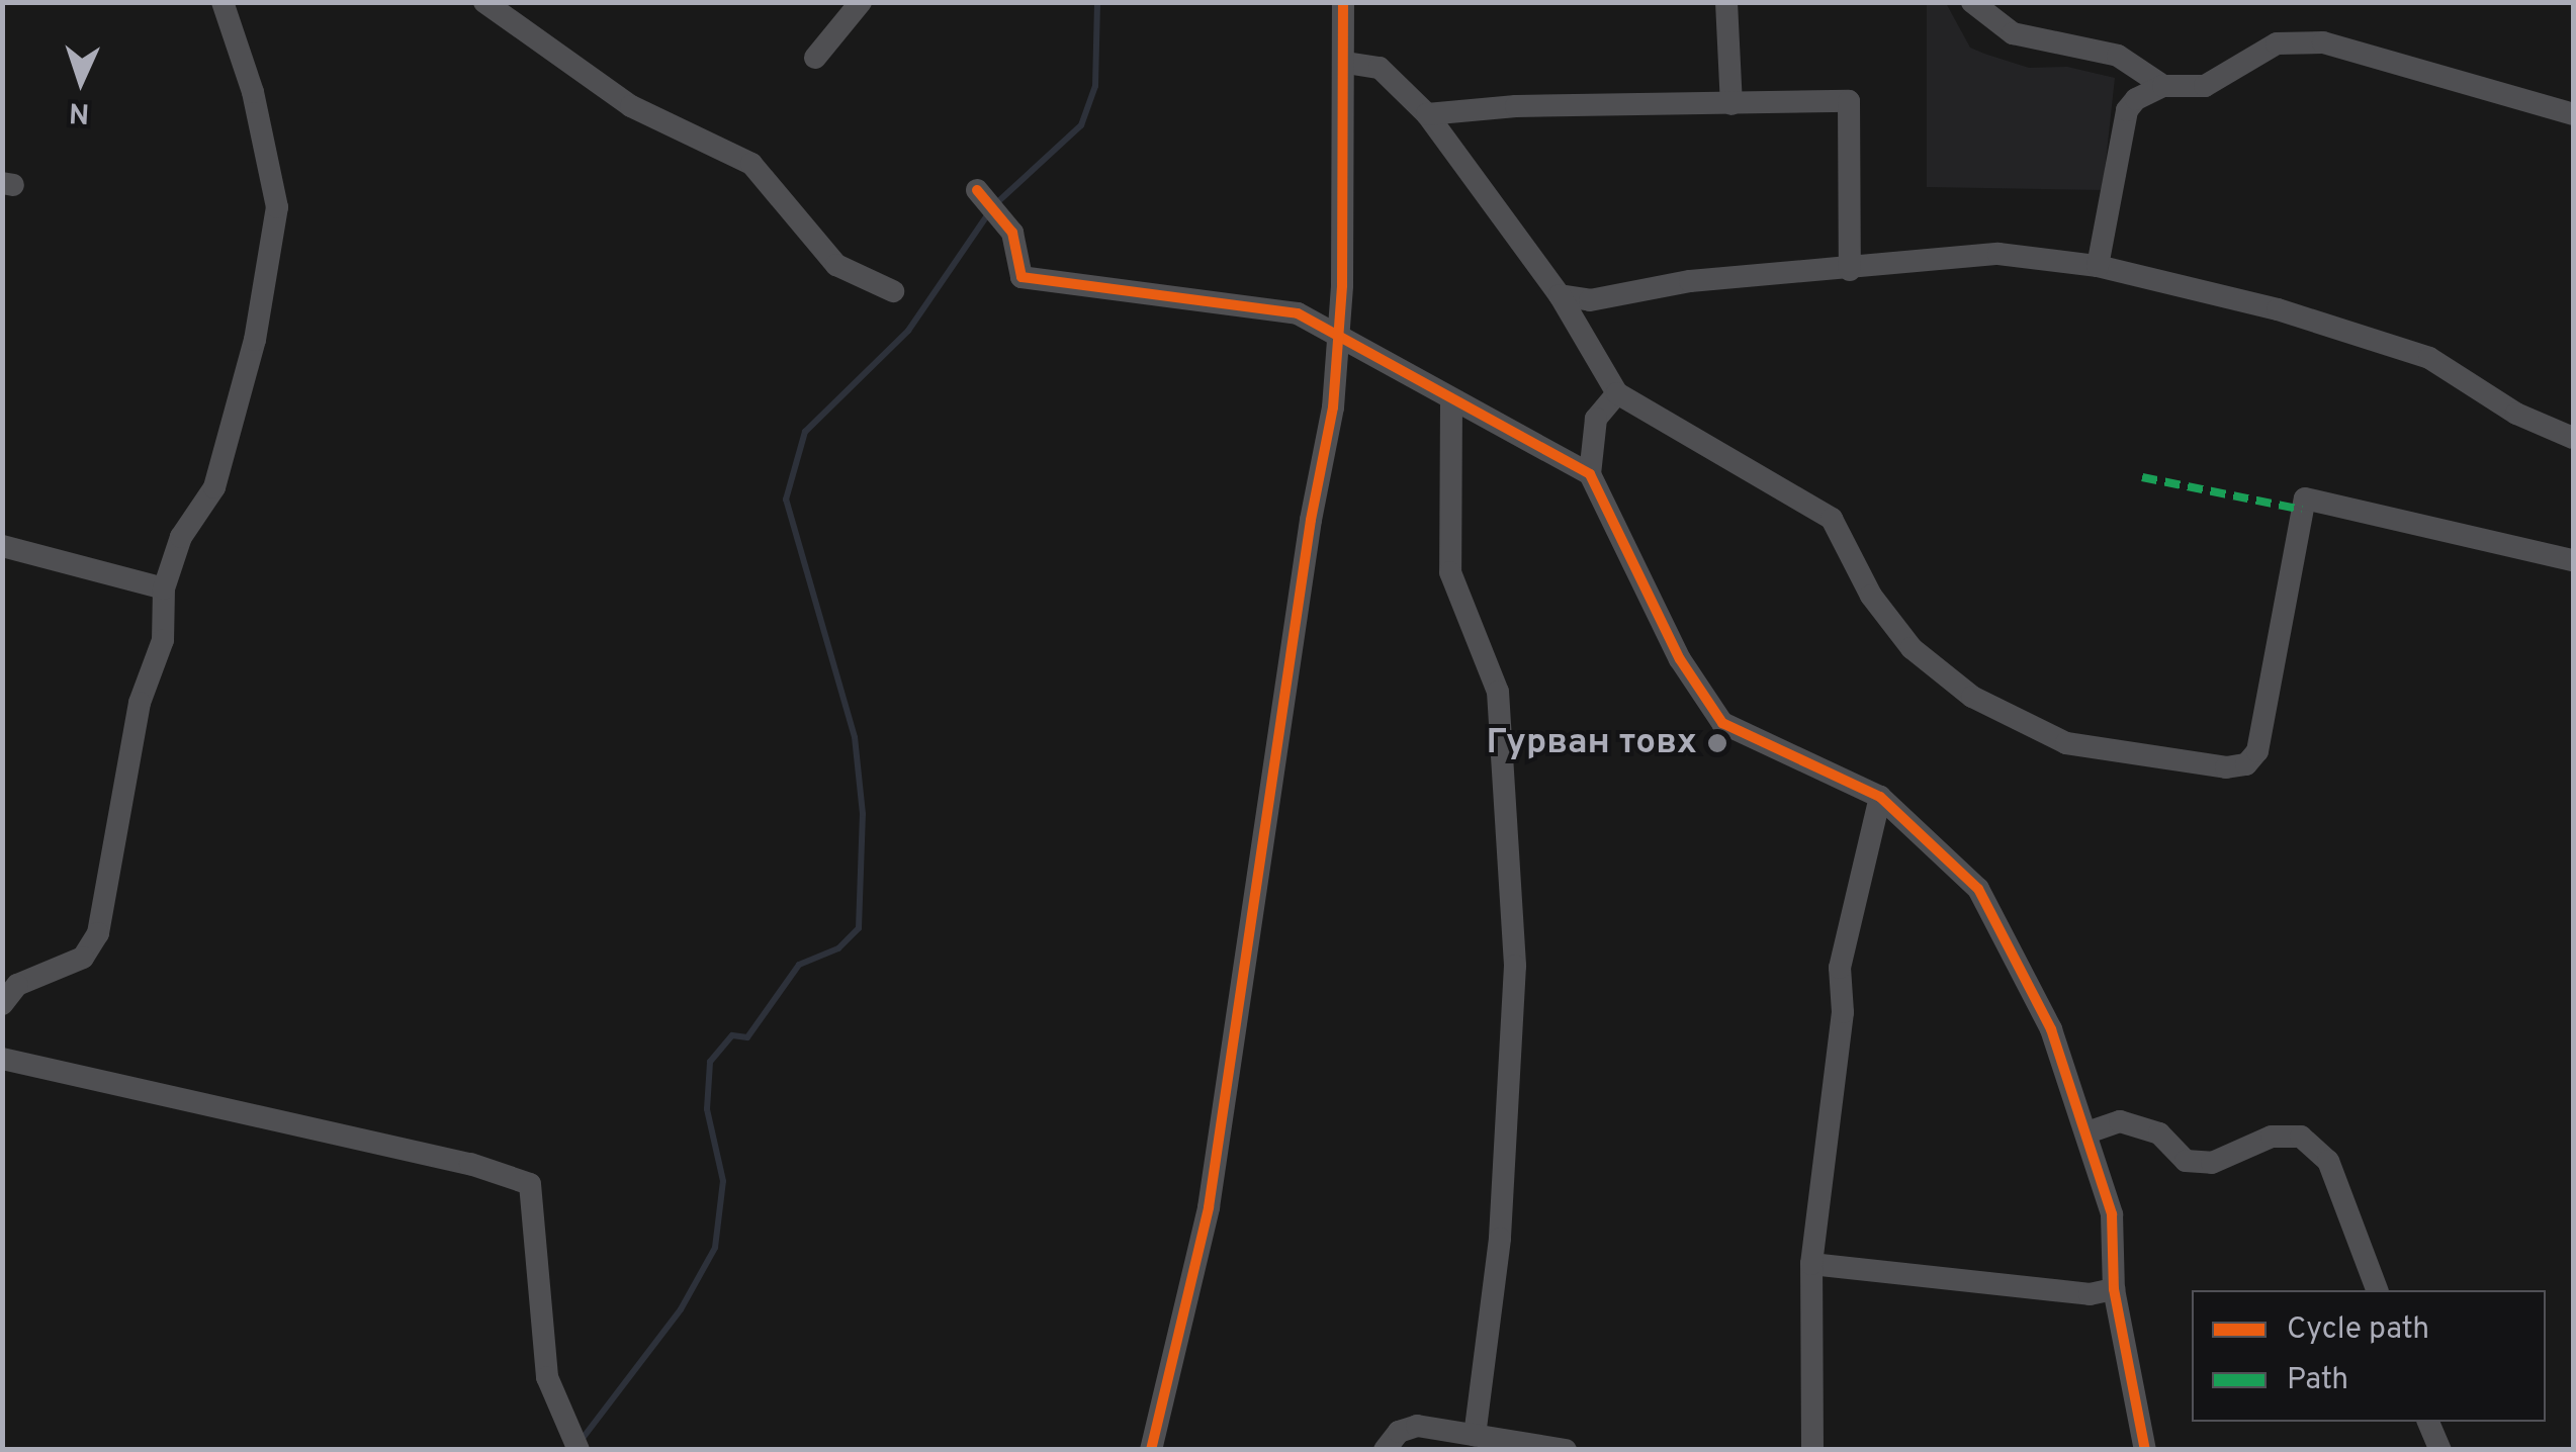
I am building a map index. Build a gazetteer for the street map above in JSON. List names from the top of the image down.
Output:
{
  "places": ["Гурван товх"],
  "legend": ["Cycle path", "Path"],
  "north": "bottom"
}
